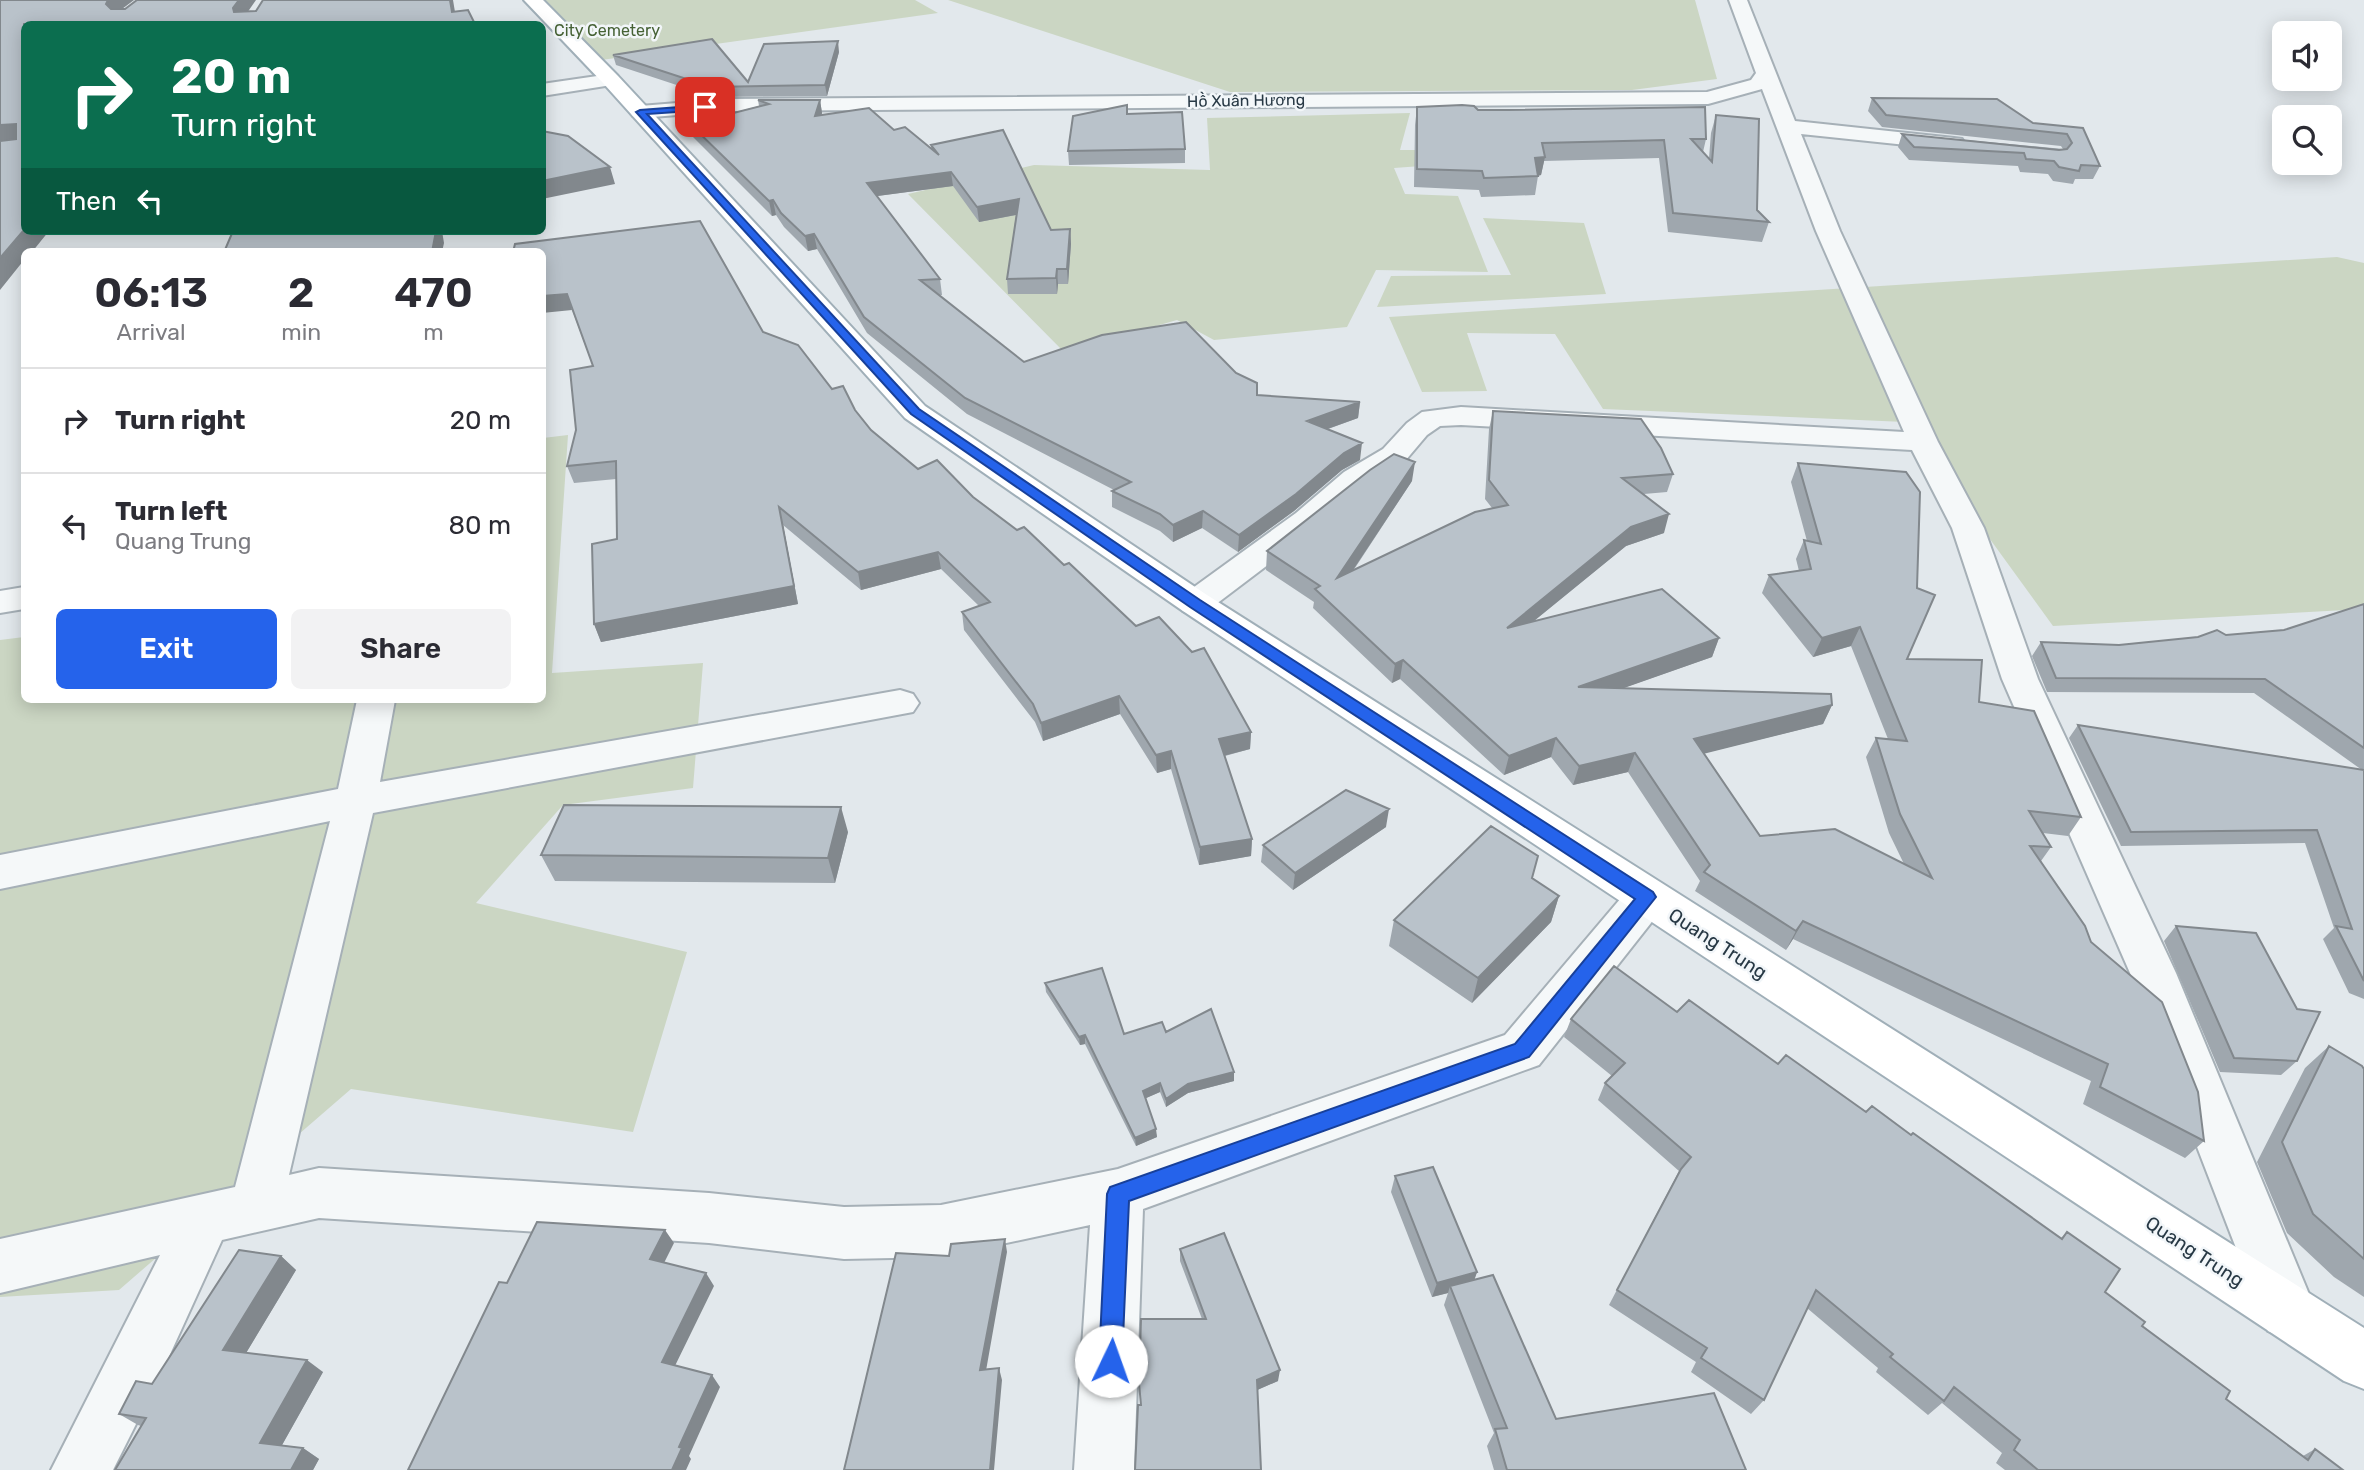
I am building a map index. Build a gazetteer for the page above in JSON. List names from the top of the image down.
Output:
{
  "streets": {
    "main road": ["Quang Trung"],
    "street": ["Hồ Xuân Hương"]
  },
  "crossings": [
    ["Hồ Xuân Hương", "Quang Trung"]
  ],
  "parks": ["City Cemetery"],
  "page": {
    "turn": ["20 m", "Turn right"],
    "then": "Then",
    "eta": [
      "06:13",
      "Arrival",
      "2",
      "min",
      "470",
      "m"
    ],
    "list": [
      {
        "name": "Turn right",
        "value": "20 m"
      },
      {
        "name": "Turn left",
        "note": "Quang Trung",
        "value": "80 m"
      }
    ],
    "buttons": ["Exit", "Share"]
  }
}
